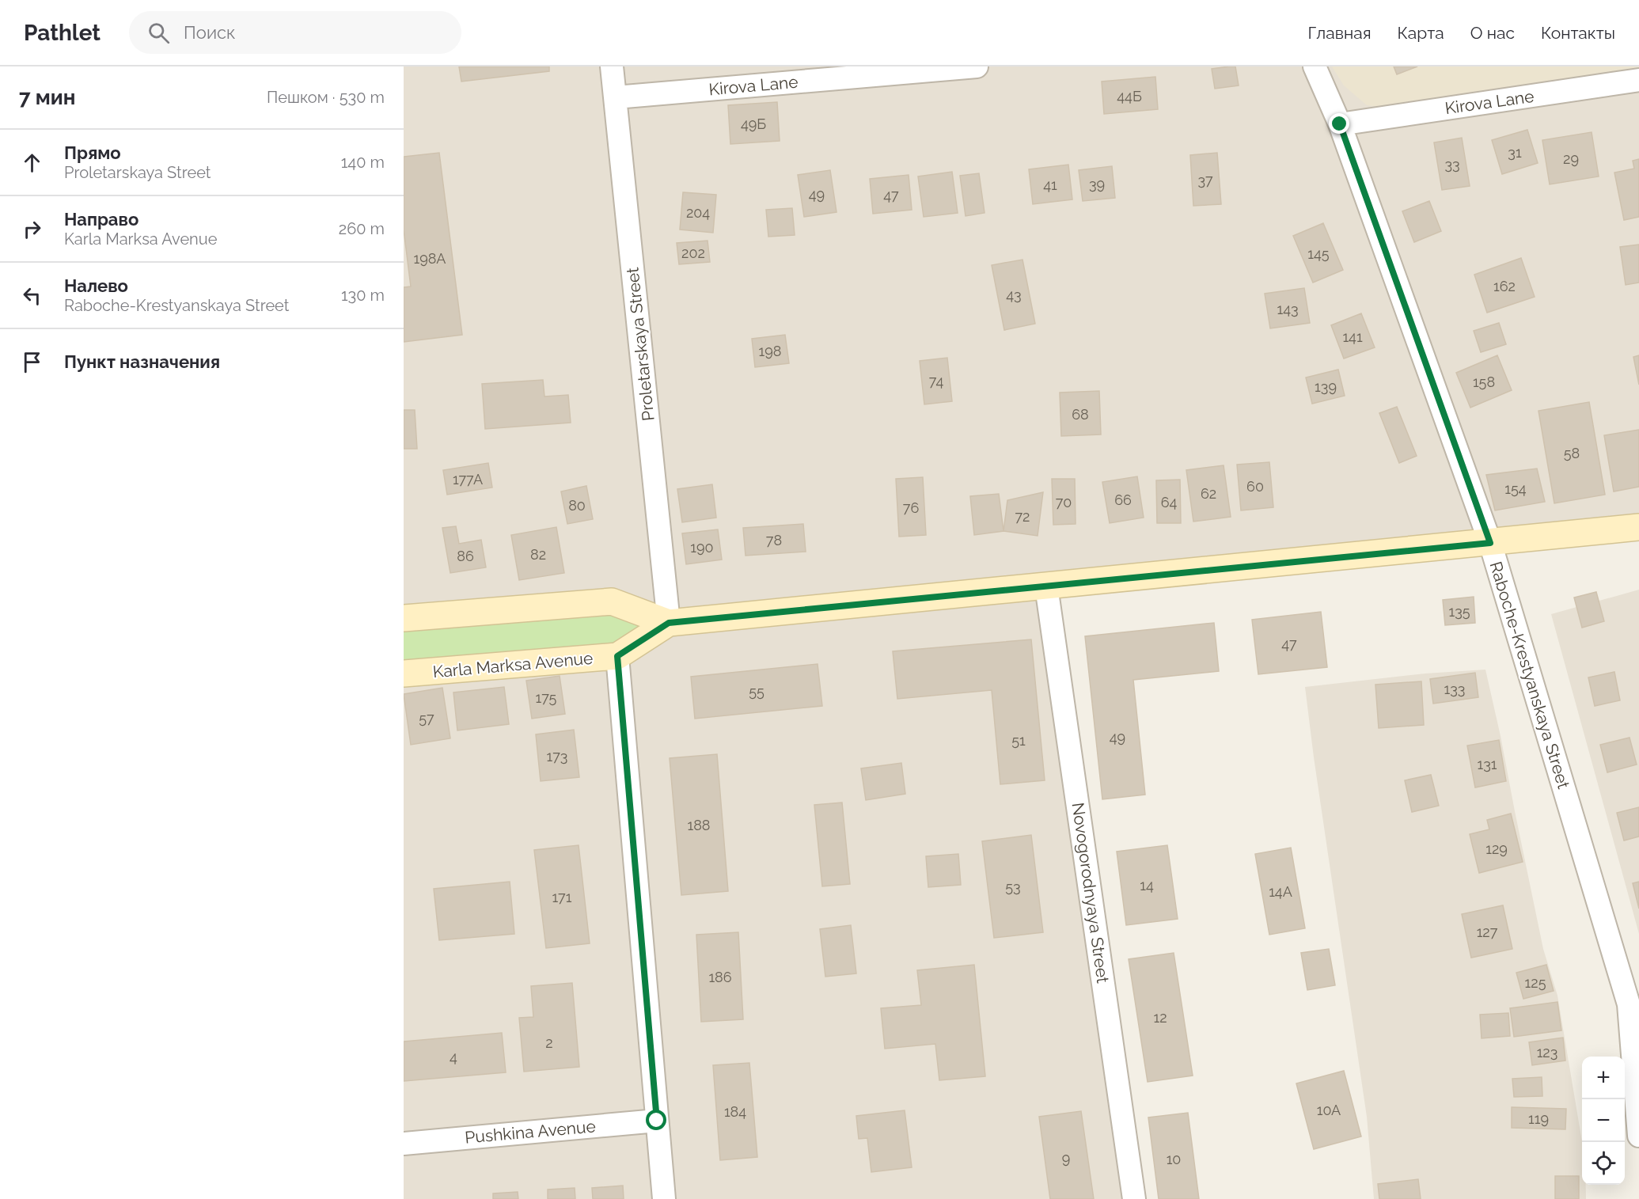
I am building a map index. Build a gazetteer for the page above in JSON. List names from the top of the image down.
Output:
{
  "streets": {
    "main road": ["Karla Marksa Avenue"],
    "street": [
      "Kirova Lane",
      "Proletarskaya Street",
      "Raboche-Krestyanskaya Street",
      "Novogorodnyaya Street",
      "Pushkina Avenue"
    ]
  },
  "crossings": [
    ["Kirova Lane", "Proletarskaya Street"],
    ["Kirova Lane", "Raboche-Krestyanskaya Street"],
    ["Proletarskaya Street", "Karla Marksa Avenue"],
    ["Karla Marksa Avenue", "Raboche-Krestyanskaya Street"],
    ["Karla Marksa Avenue", "Novogorodnyaya Street"]
  ],
  "house_numbers": [
    "44Б",
    "49Б",
    "31",
    "29",
    "33",
    "37",
    "39",
    "41",
    "49",
    "47",
    "204",
    "202",
    "145",
    "198А",
    "162",
    "43",
    "143",
    "141",
    "198",
    "74",
    "158",
    "139",
    "68",
    "58",
    "177А",
    "60",
    "154",
    "62",
    "66",
    "70",
    "64",
    "80",
    "76",
    "72",
    "78",
    "190",
    "82",
    "86",
    "135",
    "47",
    "133",
    "55",
    "175",
    "57",
    "49",
    "51",
    "173",
    "131",
    "188",
    "129",
    "14",
    "53",
    "14А",
    "171",
    "127",
    "186",
    "125",
    "12",
    "2",
    "123",
    "4",
    "10А",
    "184",
    "119",
    "9",
    "10"
  ],
  "page": {
    "header": "Pathlet",
    "search": "Поиск",
    "nav": [
      "Главная",
      "Карта",
      "О нас",
      "Контакты"
    ],
    "heading": ["7 мин", "Пешком · 530 m"],
    "list": [
      ["Прямо", "Proletarskaya Street", "140 m"],
      ["Направо", "Karla Marksa Avenue", "260 m"],
      ["Налево", "Raboche-Krestyanskaya Street", "130 m"],
      "Пункт назначения"
    ],
    "map_buttons": ["+", "−"]
  }
}
